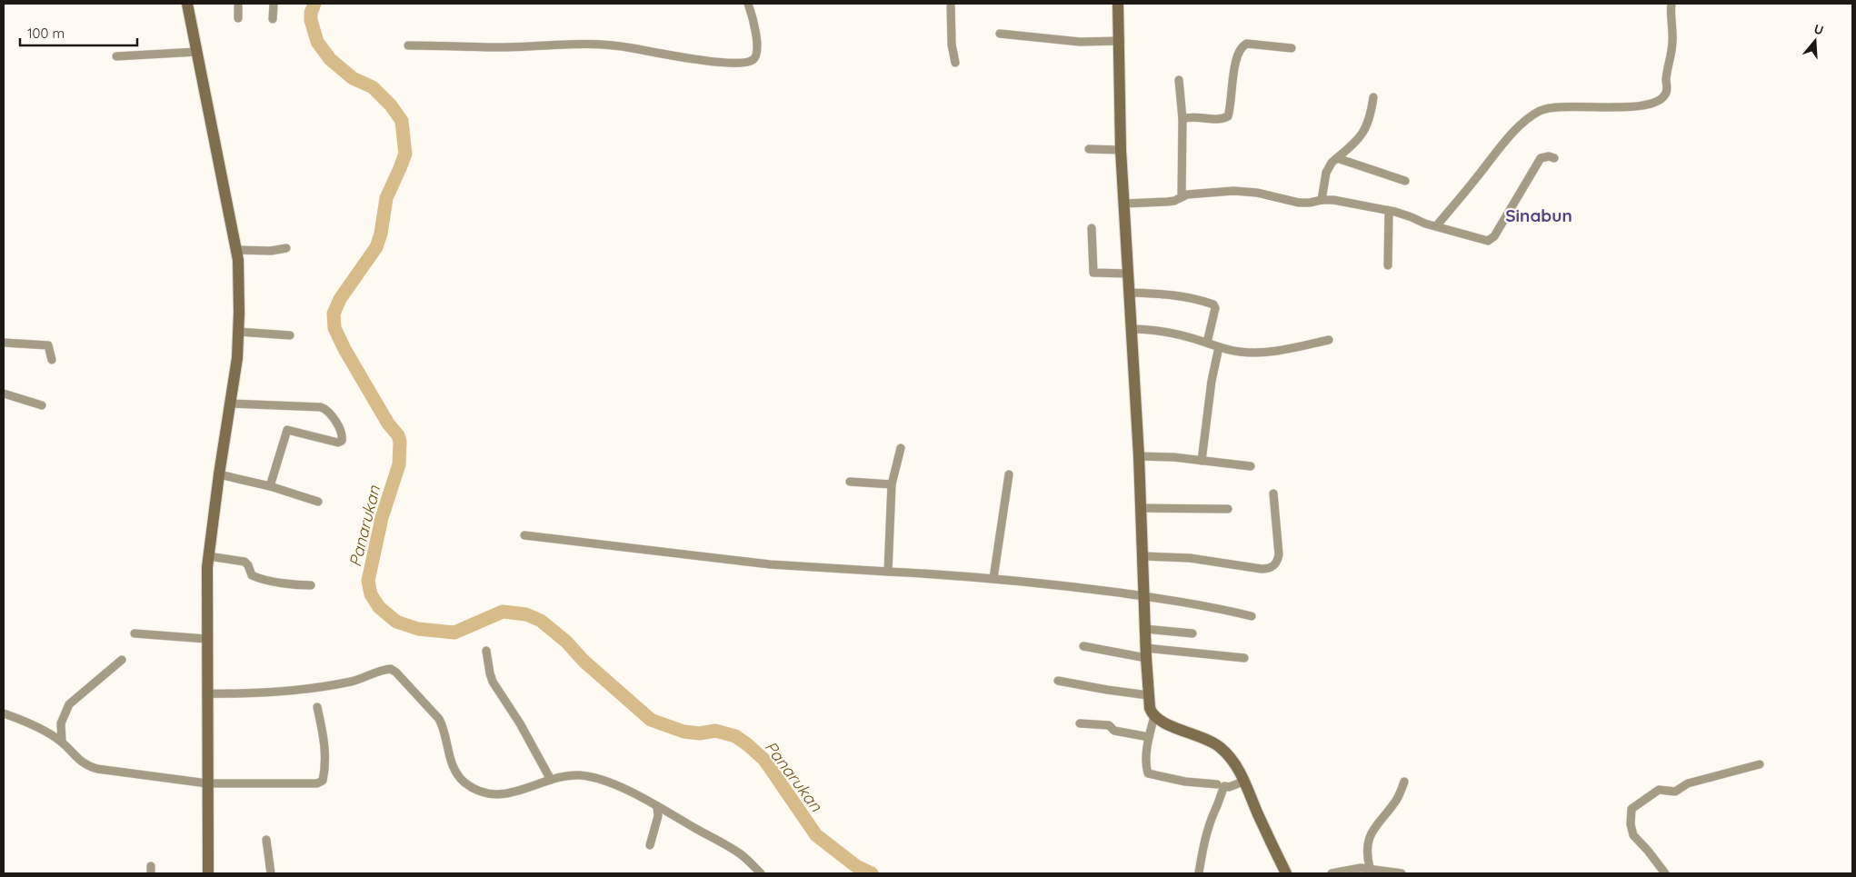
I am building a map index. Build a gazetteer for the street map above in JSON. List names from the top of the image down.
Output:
{
  "districts": ["Sinabun"],
  "water": ["Panarukan"],
  "scale_bar": "100 m",
  "north": "top"
}
